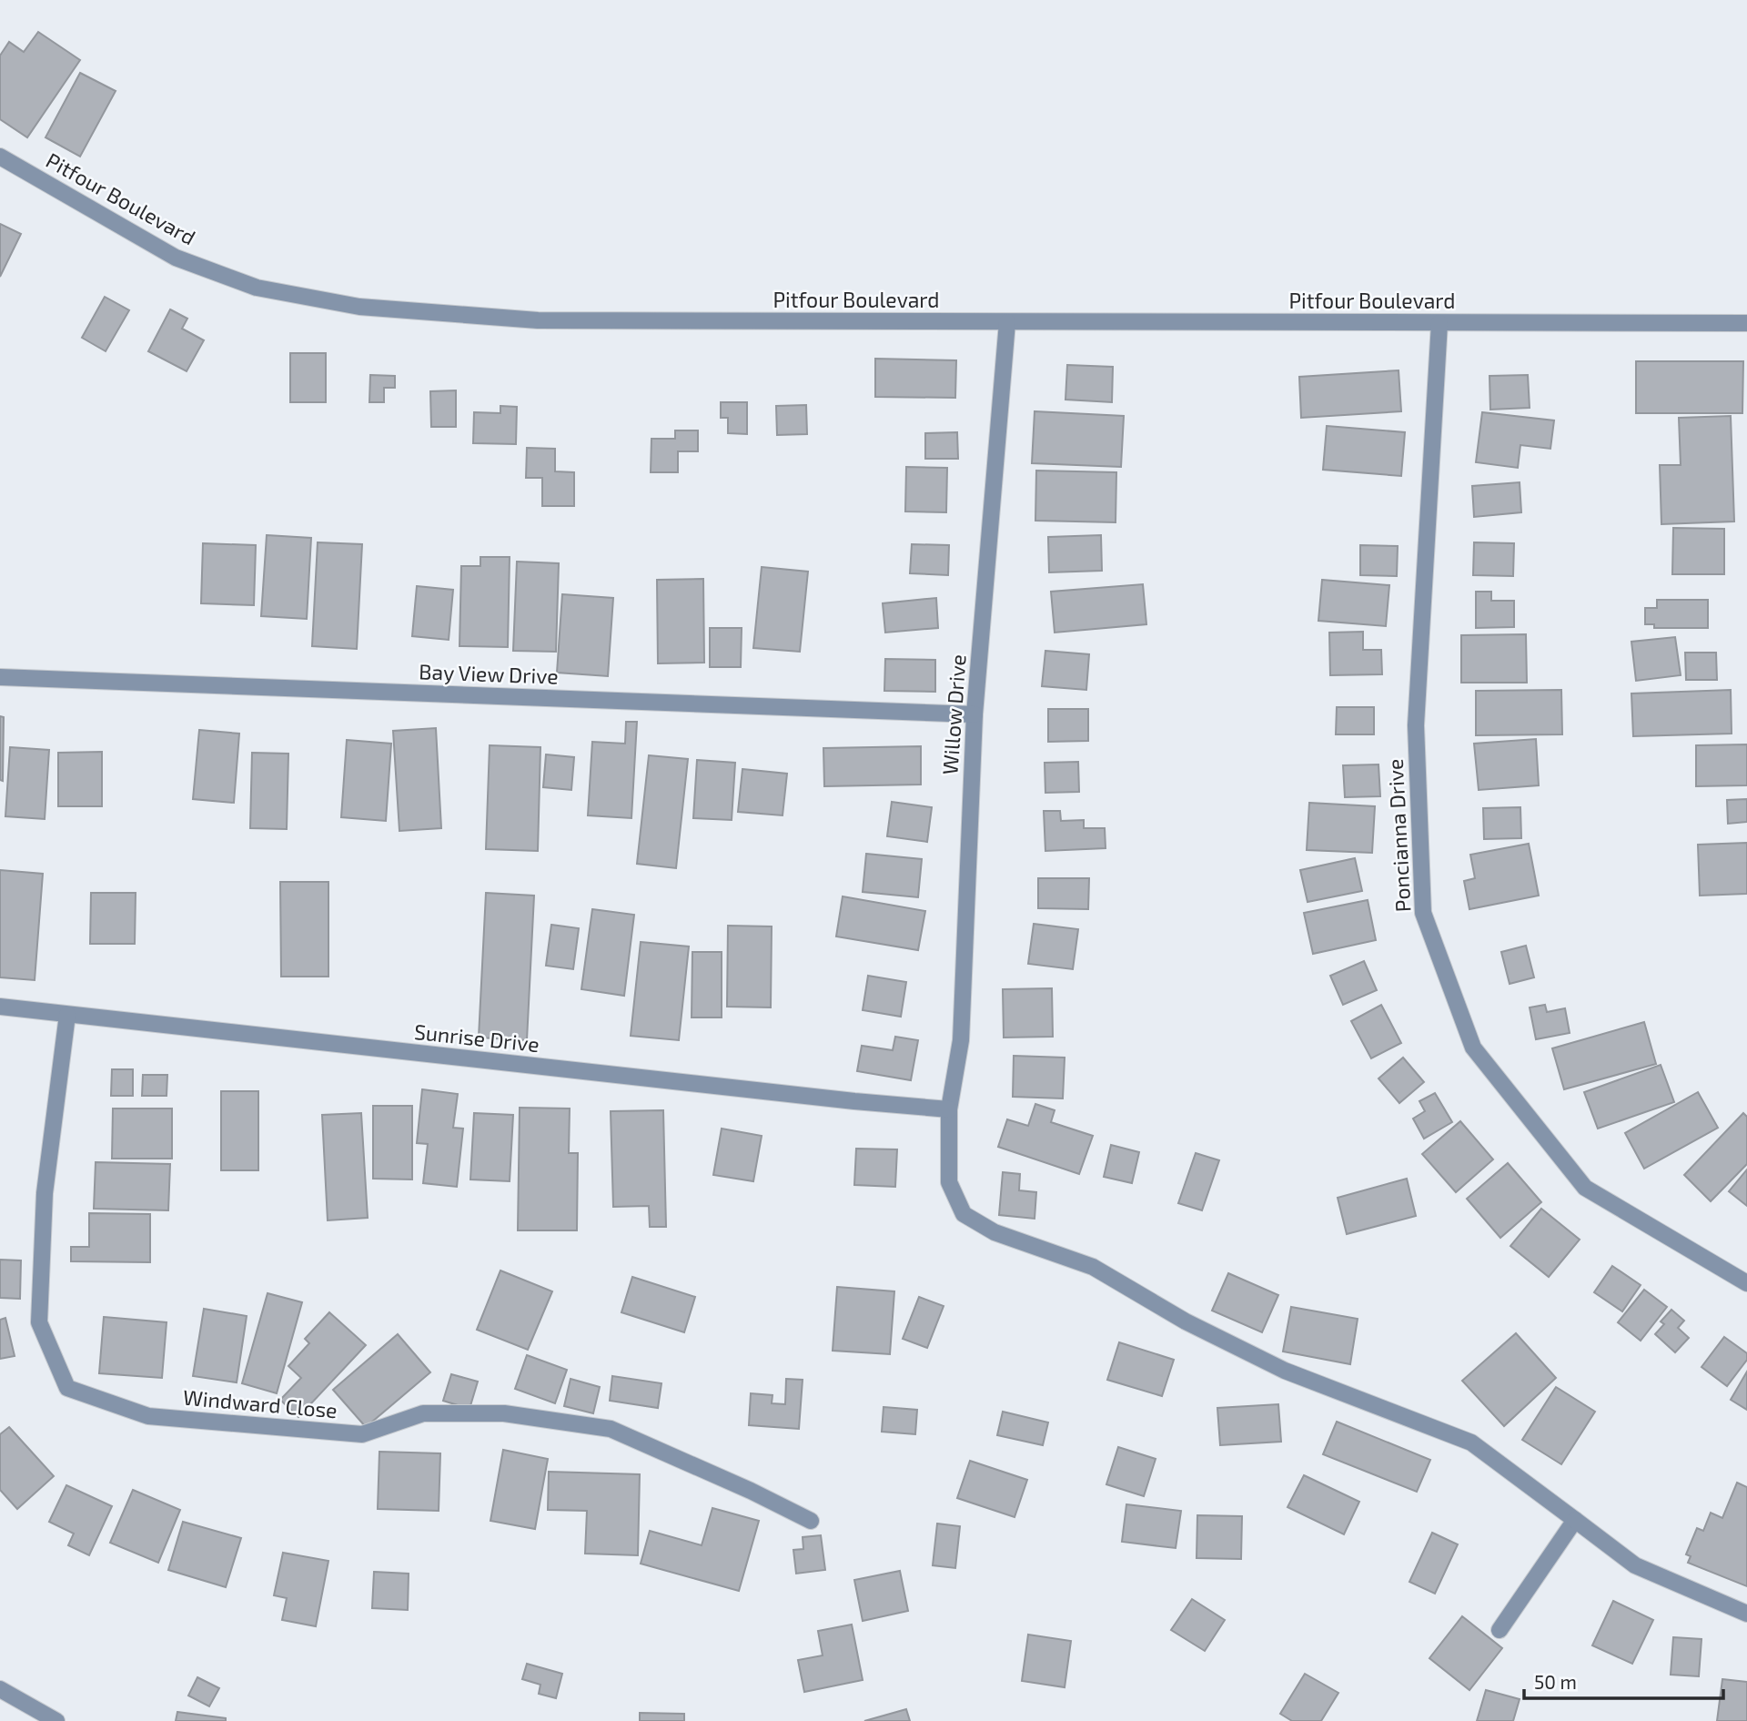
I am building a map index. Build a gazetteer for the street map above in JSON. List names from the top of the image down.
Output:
{
  "streets": {
    "street": [
      "Pitfour Boulevard",
      "Bay View Drive",
      "Willow Drive",
      "Poncianna Drive",
      "Sunrise Drive",
      "Windward Close"
    ]
  },
  "crossings": [
    ["Pitfour Boulevard", "Willow Drive"],
    ["Pitfour Boulevard", "Poncianna Drive"],
    ["Bay View Drive", "Willow Drive"],
    ["Willow Drive", "Sunrise Drive"],
    ["Sunrise Drive", "Windward Close"]
  ],
  "scale_bar": "50 m"
}
